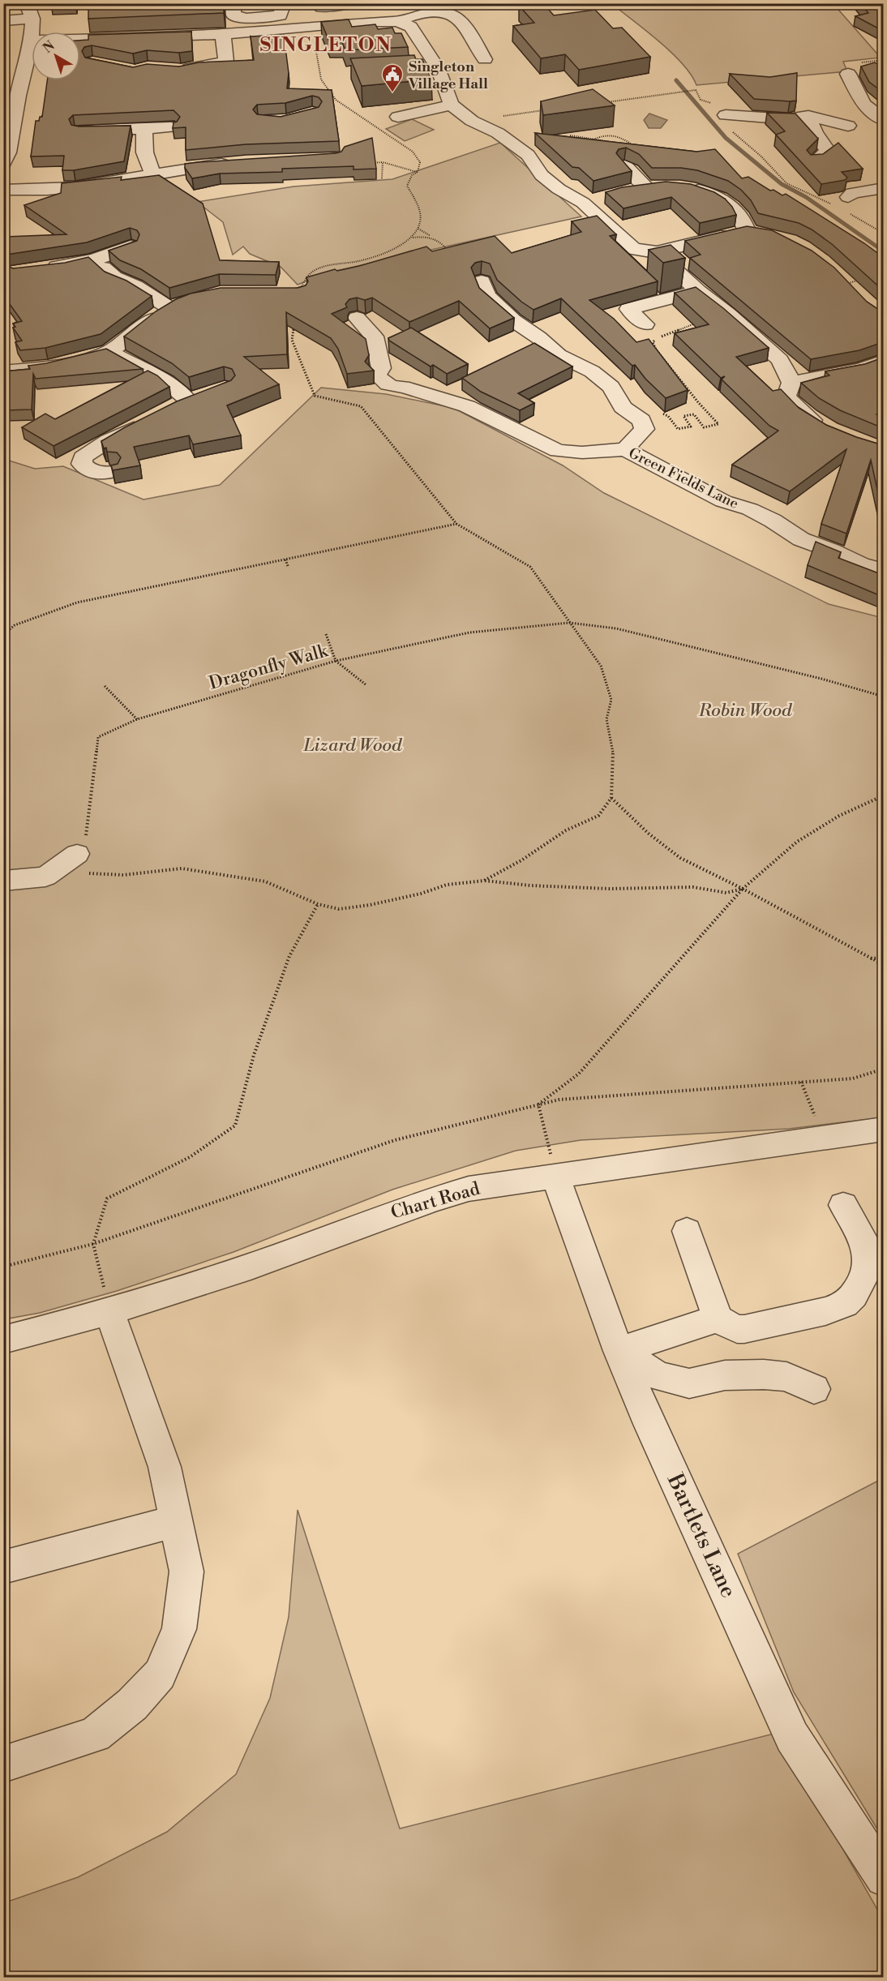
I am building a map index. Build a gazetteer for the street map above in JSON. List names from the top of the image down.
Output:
{
  "streets": {
    "street": ["Green Fields Lane", "Chart Road", "Bartlets Lane"],
    "path": ["Dragonfly Walk"]
  },
  "crossings": [
    ["Chart Road", "Bartlets Lane"]
  ],
  "districts": ["SINGLETON"],
  "parks": ["Robin Wood", "Lizard Wood"],
  "places": {
    "public building": ["Singleton Village Hall"]
  },
  "north": "top left"
}
